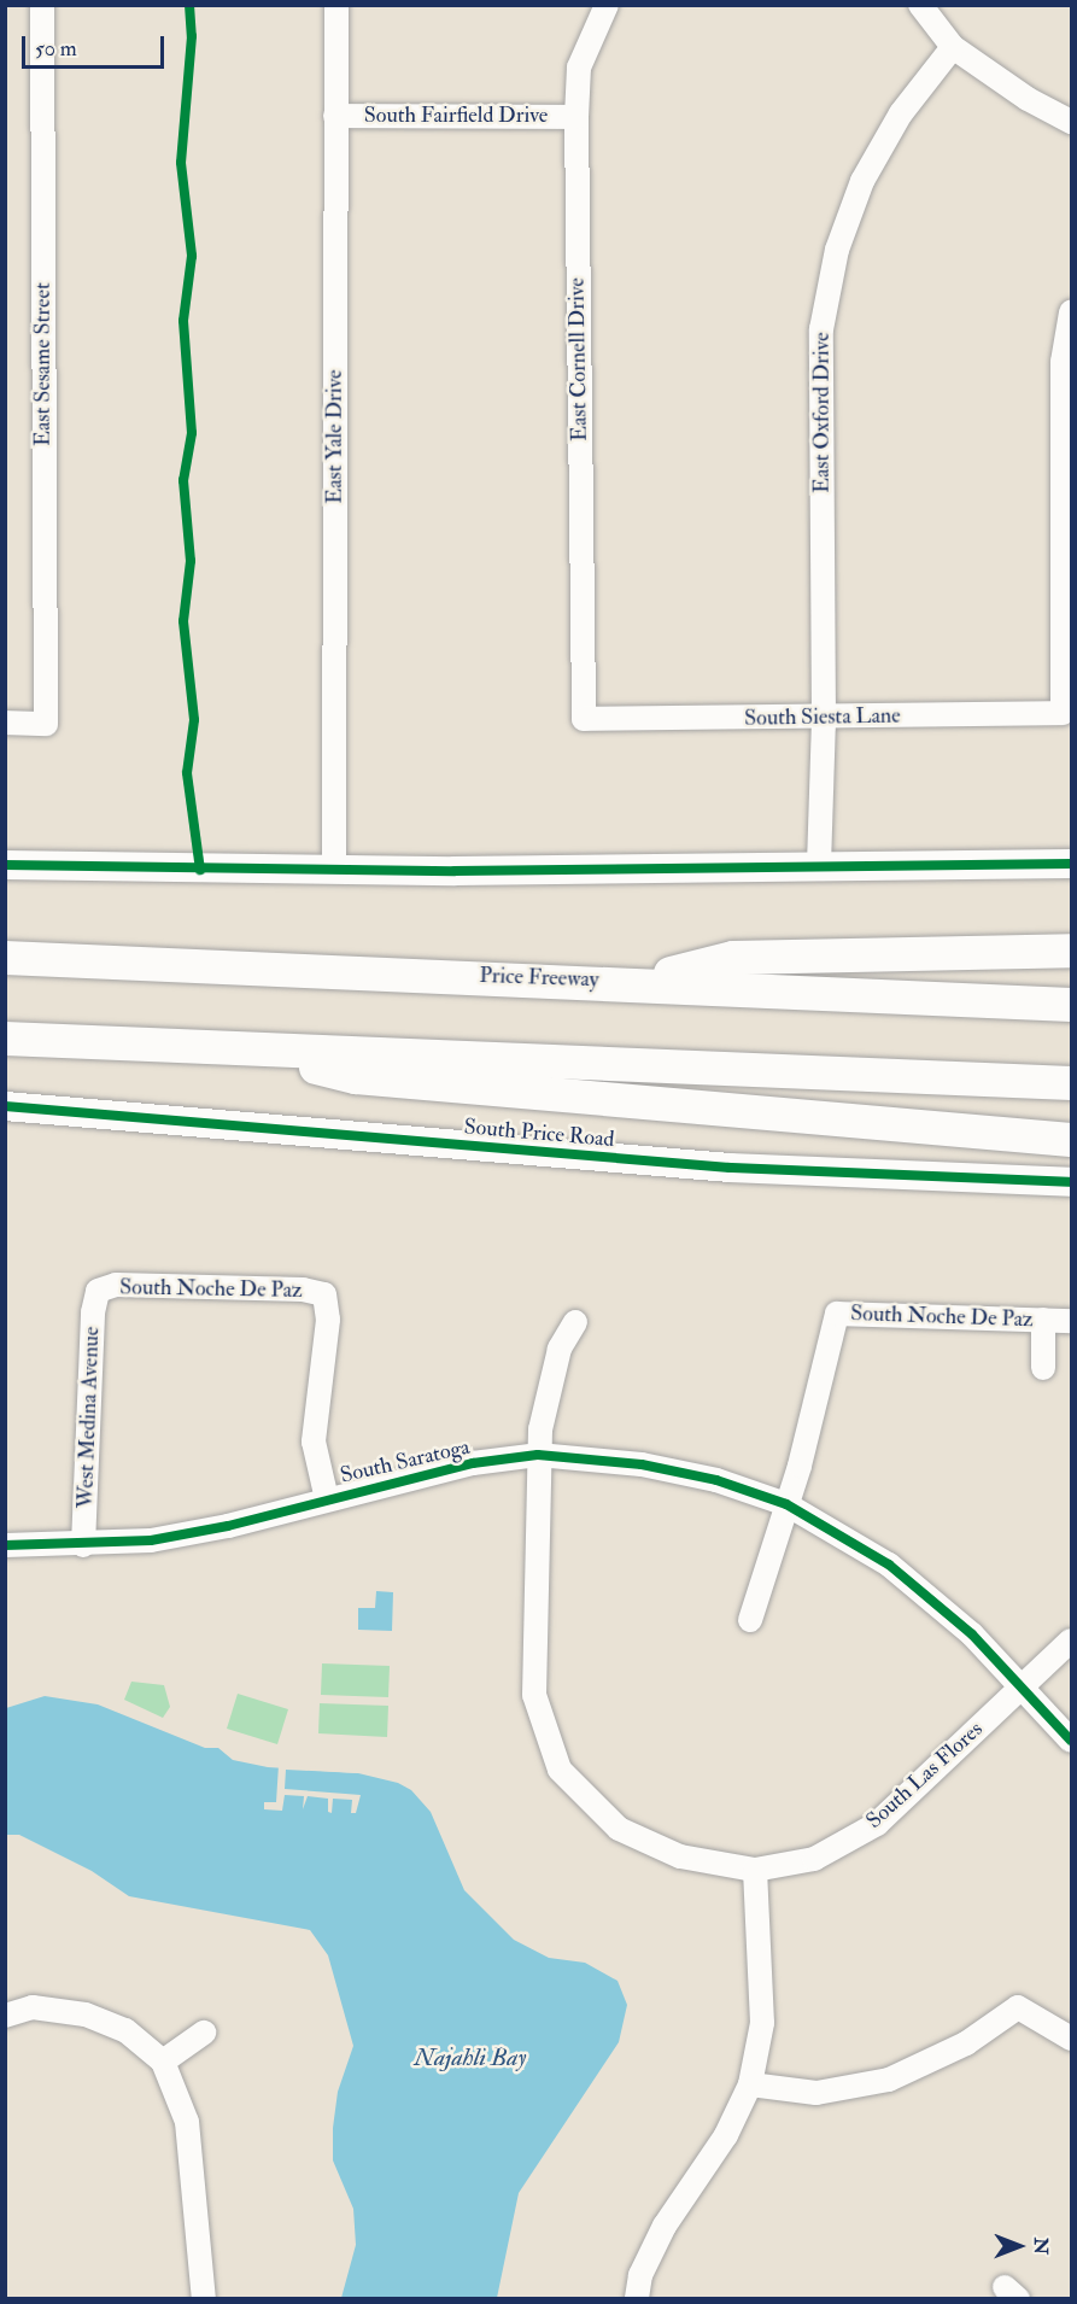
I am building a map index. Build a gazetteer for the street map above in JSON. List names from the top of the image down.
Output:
{
  "streets": {
    "highway": ["Price Freeway"],
    "main road": ["South Price Road"],
    "street": [
      "South Fairfield Drive",
      "East Cornell Drive",
      "East Sesame Street",
      "East Oxford Drive",
      "East Yale Drive",
      "South Siesta Lane",
      "South Noche De Paz",
      "West Medina Avenue",
      "South Saratoga",
      "South Las Flores"
    ]
  },
  "crossings": [
    ["South Fairfield Drive", "East Cornell Drive"],
    ["South Fairfield Drive", "East Yale Drive"],
    ["East Cornell Drive", "South Siesta Lane"],
    ["East Oxford Drive", "South Siesta Lane"],
    ["South Noche De Paz", "West Medina Avenue"],
    ["South Noche De Paz", "South Saratoga"],
    ["West Medina Avenue", "South Saratoga"],
    ["South Saratoga", "South Las Flores"]
  ],
  "water": ["Najahli Bay"],
  "scale_bar": "50 m",
  "north": "right"
}
